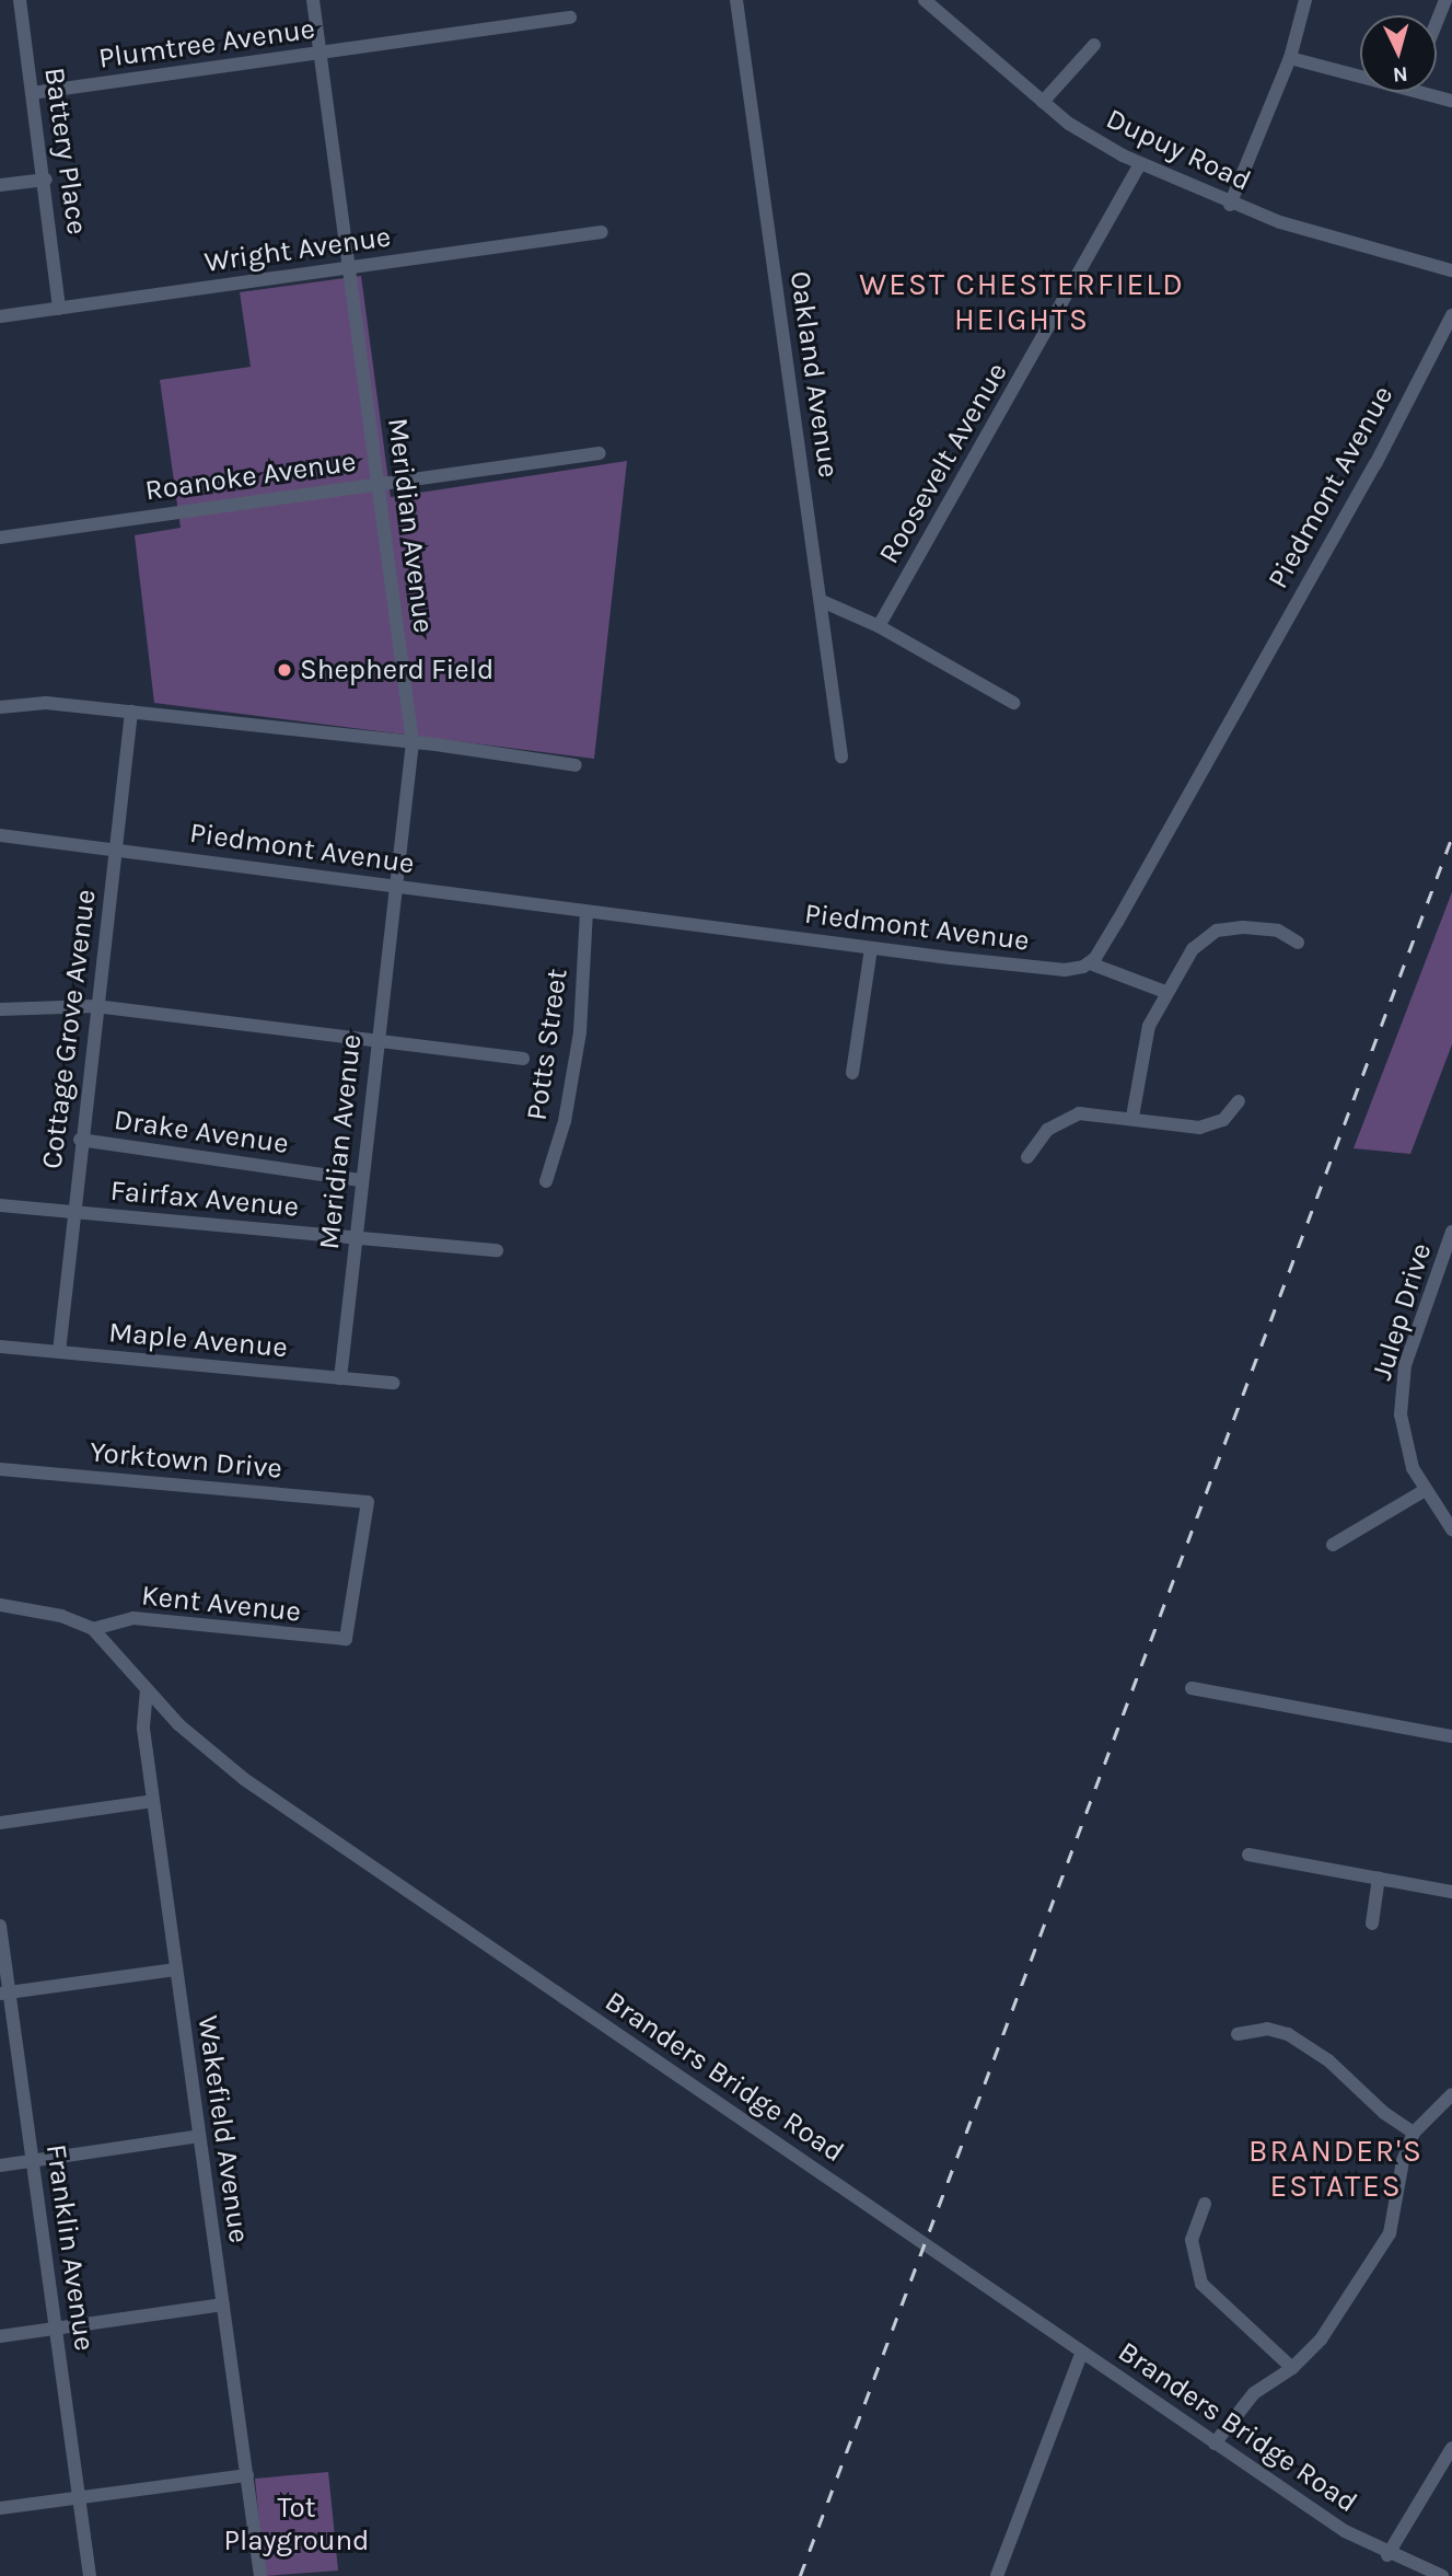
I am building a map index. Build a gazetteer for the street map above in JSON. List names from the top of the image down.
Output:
{
  "streets": {
    "street": [
      "Plumtree Avenue",
      "Dupuy Road",
      "Battery Place",
      "Wright Avenue",
      "Oakland Avenue",
      "Roosevelt Avenue",
      "Roanoke Avenue",
      "Piedmont Avenue",
      "Meridian Avenue",
      "Cottage Grove Avenue",
      "Potts Street",
      "Drake Avenue",
      "Fairfax Avenue",
      "Julep Drive",
      "Maple Avenue",
      "Yorktown Drive",
      "Kent Avenue",
      "Branders Bridge Road",
      "Wakefield Avenue",
      "Franklin Avenue"
    ]
  },
  "crossings": [
    ["Plumtree Avenue", "Battery Place"],
    ["Plumtree Avenue", "Meridian Avenue"],
    ["Dupuy Road", "Roosevelt Avenue"],
    ["Battery Place", "Wright Avenue"],
    ["Wright Avenue", "Meridian Avenue"],
    ["Roanoke Avenue", "Meridian Avenue"],
    ["Piedmont Avenue", "Meridian Avenue"],
    ["Piedmont Avenue", "Cottage Grove Avenue"],
    ["Piedmont Avenue", "Potts Street"],
    ["Meridian Avenue", "Drake Avenue"],
    ["Meridian Avenue", "Fairfax Avenue"],
    ["Meridian Avenue", "Maple Avenue"],
    ["Cottage Grove Avenue", "Drake Avenue"],
    ["Cottage Grove Avenue", "Fairfax Avenue"],
    ["Cottage Grove Avenue", "Maple Avenue"],
    ["Yorktown Drive", "Kent Avenue"],
    ["Kent Avenue", "Branders Bridge Road"],
    ["Branders Bridge Road", "Wakefield Avenue"]
  ],
  "districts": ["WEST CHESTERFIELD HEIGHTS", "BRANDER'S ESTATES"],
  "parks": ["Tot Playground"],
  "places": ["Shepherd Field"],
  "north": "bottom"
}
